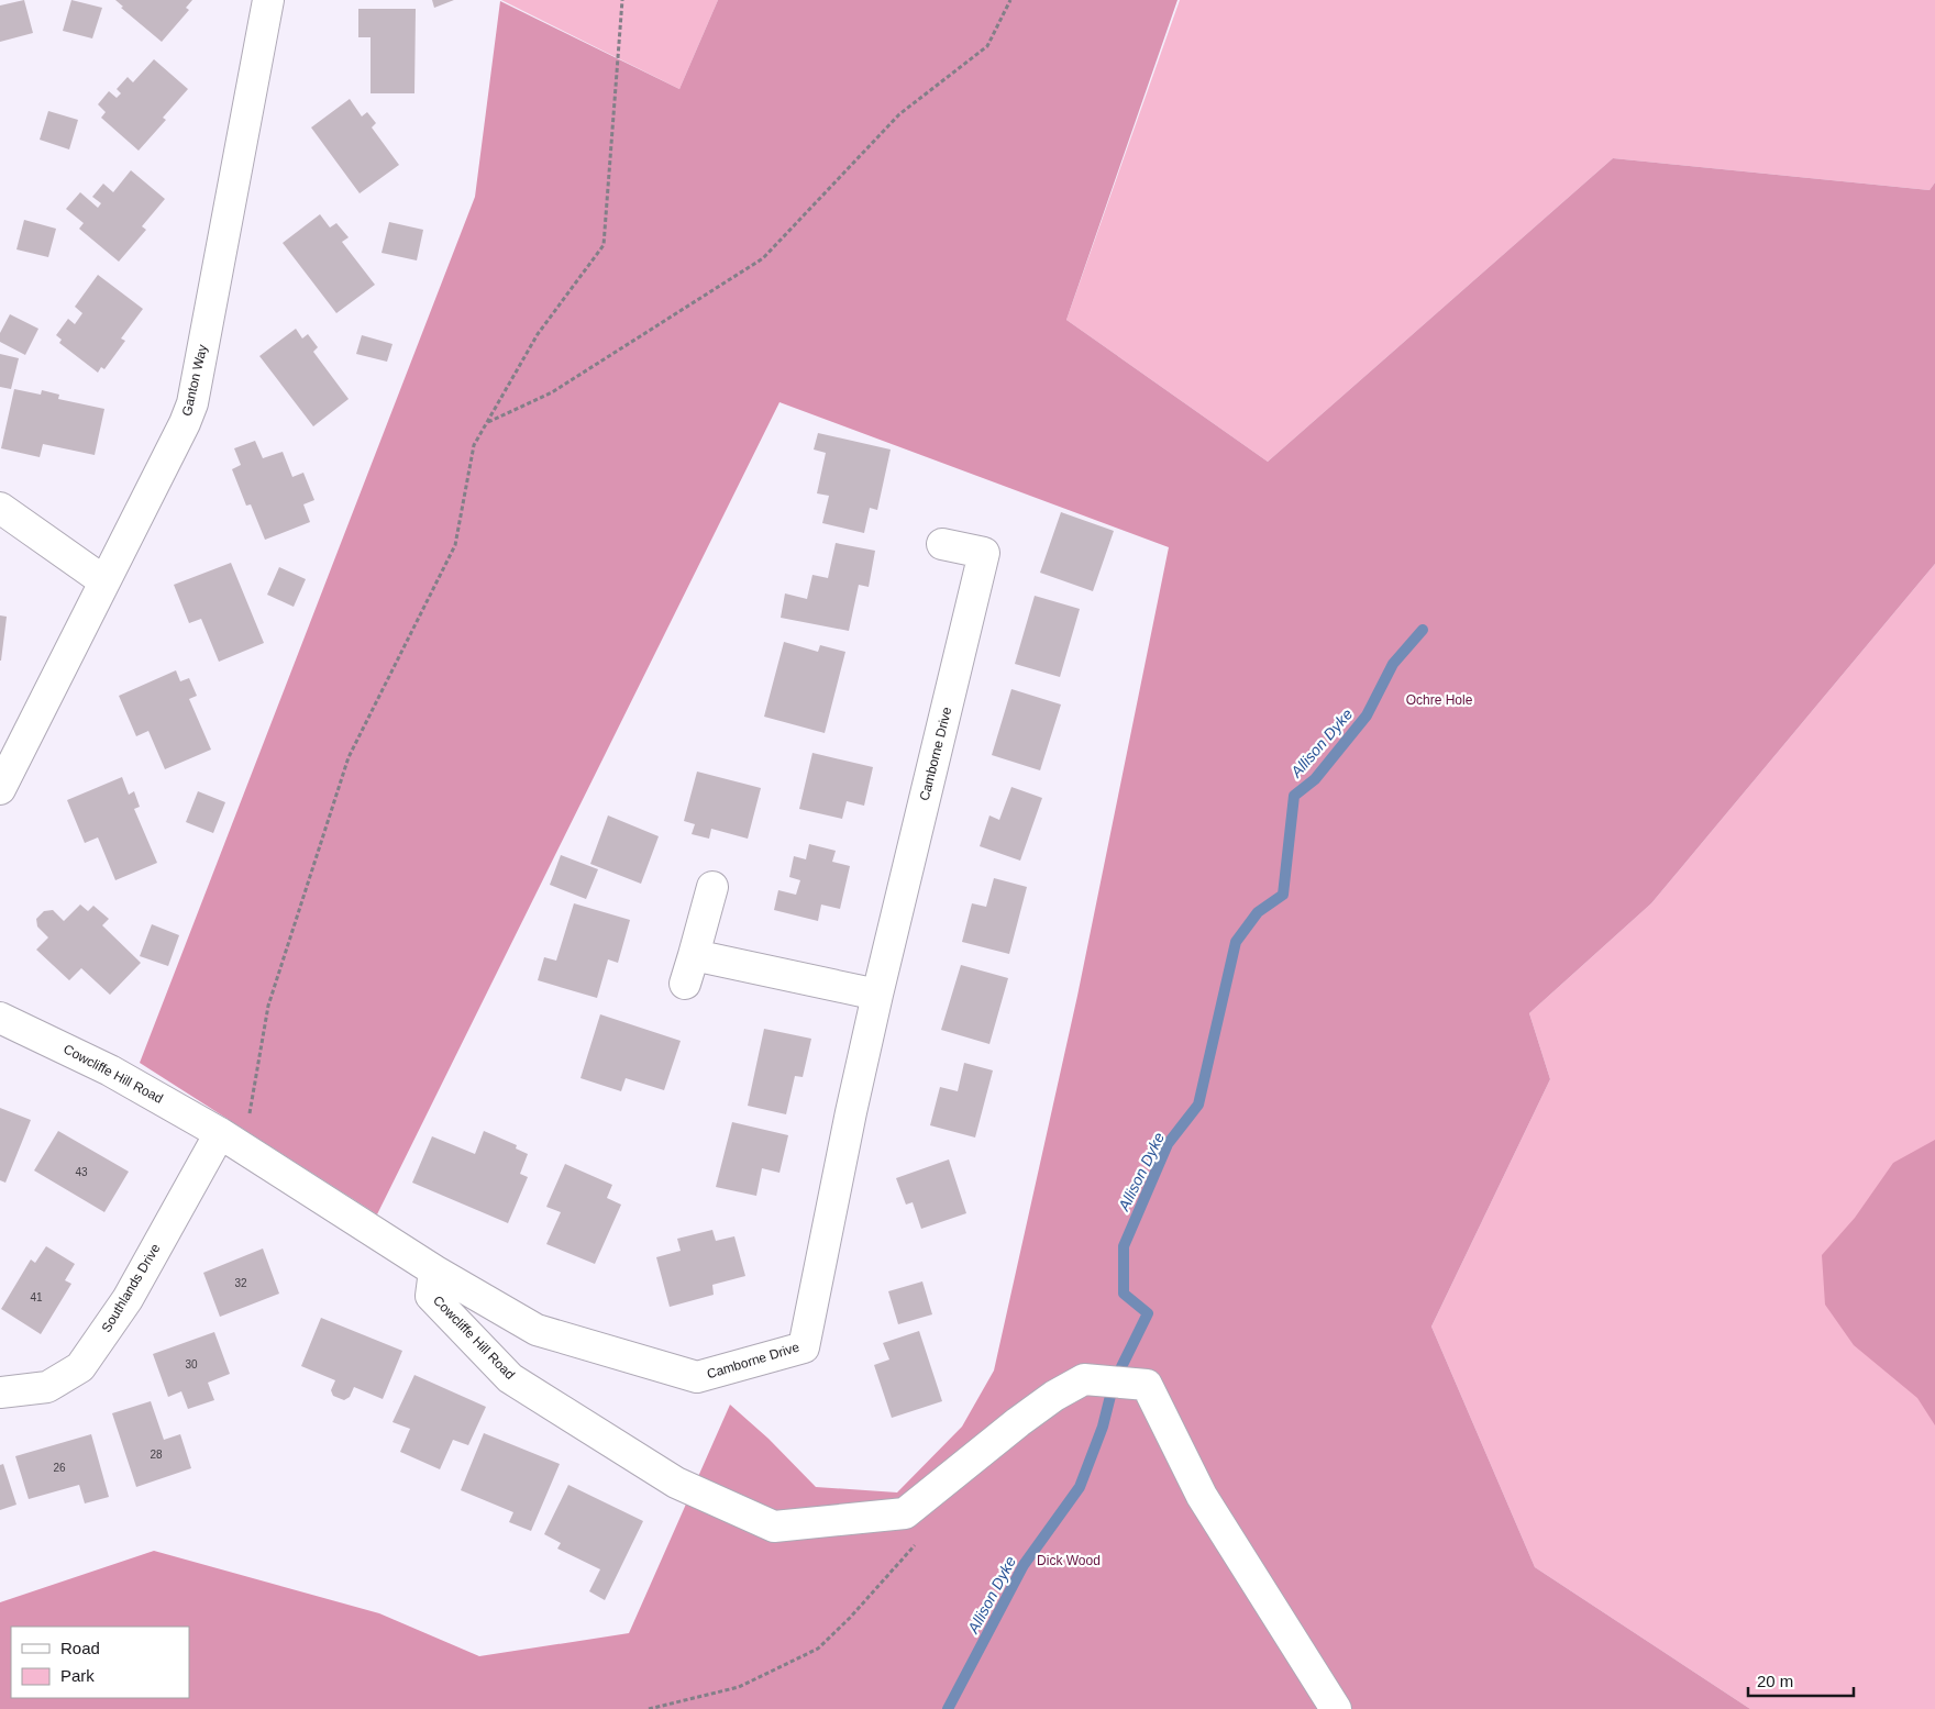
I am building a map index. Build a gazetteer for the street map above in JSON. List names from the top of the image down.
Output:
{
  "streets": {
    "street": [
      "Ganton Way",
      "Camborne Drive",
      "Cowcliffe Hill Road",
      "Southlands Drive"
    ]
  },
  "crossings": [
    ["Camborne Drive", "Cowcliffe Hill Road"],
    ["Cowcliffe Hill Road", "Southlands Drive"]
  ],
  "water": ["Allison Dyke"],
  "parks": ["Ochre Hole", "Dick Wood"],
  "house_numbers": [
    "43",
    "32",
    "41",
    "30",
    "28",
    "26"
  ],
  "legend": ["Road", "Park"],
  "scale_bar": "20 m"
}
